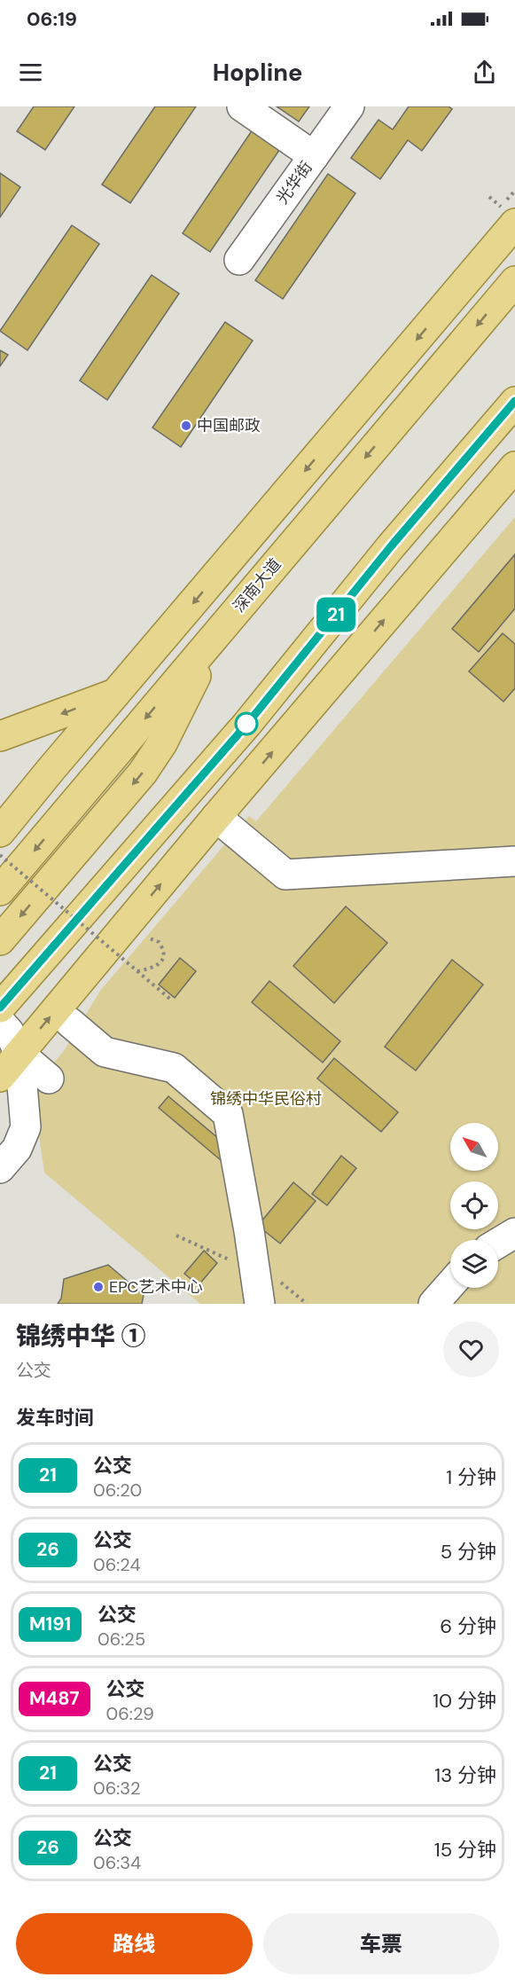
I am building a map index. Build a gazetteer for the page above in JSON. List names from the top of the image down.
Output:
{
  "streets": {
    "main road": ["深南大道"],
    "street": ["光华街"]
  },
  "parks": ["锦绣中华民俗村"],
  "places": ["中国邮政", "EPC艺术中心"],
  "lines": ["bus line 21"],
  "north": "top left",
  "page": {
    "status": "06:19",
    "header": "Hopline",
    "on_map": "21",
    "heading": [
      ["锦绣中华 ①", "公交"],
      "发车时间"
    ],
    "list": [
      {
        "mark": "21",
        "name": "公交",
        "note": "06:20",
        "value": "1 分钟"
      },
      {
        "mark": "26",
        "name": "公交",
        "note": "06:24",
        "value": "5 分钟"
      },
      {
        "mark": "M191",
        "name": "公交",
        "note": "06:25",
        "value": "6 分钟"
      },
      {
        "mark": "M487",
        "name": "公交",
        "note": "06:29",
        "value": "10 分钟"
      },
      {
        "mark": "21",
        "name": "公交",
        "note": "06:32",
        "value": "13 分钟"
      },
      {
        "mark": "26",
        "name": "公交",
        "note": "06:34",
        "value": "15 分钟"
      }
    ],
    "buttons": ["路线", "车票"]
  }
}
